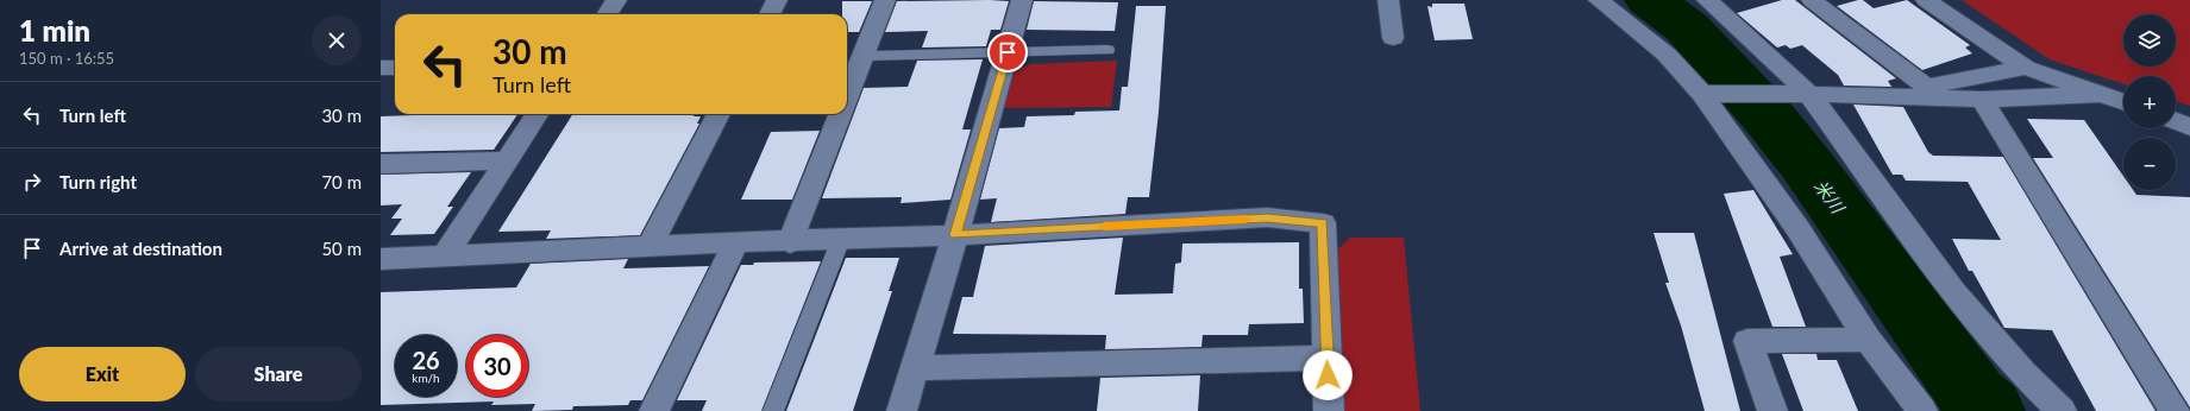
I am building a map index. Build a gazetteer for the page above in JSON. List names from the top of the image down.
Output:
{
  "water": ["米川"],
  "page": {
    "heading": ["1 min", "150 m · 16:55"],
    "map_buttons": ["+", "−"],
    "turn": ["30 m", "Turn left"],
    "list": [
      {
        "name": "Turn left",
        "value": "30 m"
      },
      {
        "name": "Turn right",
        "value": "70 m"
      },
      {
        "name": "Arrive at destination",
        "value": "50 m"
      }
    ],
    "speed": "26 km/h",
    "limit": "30",
    "buttons": ["Exit", "Share"]
  }
}
